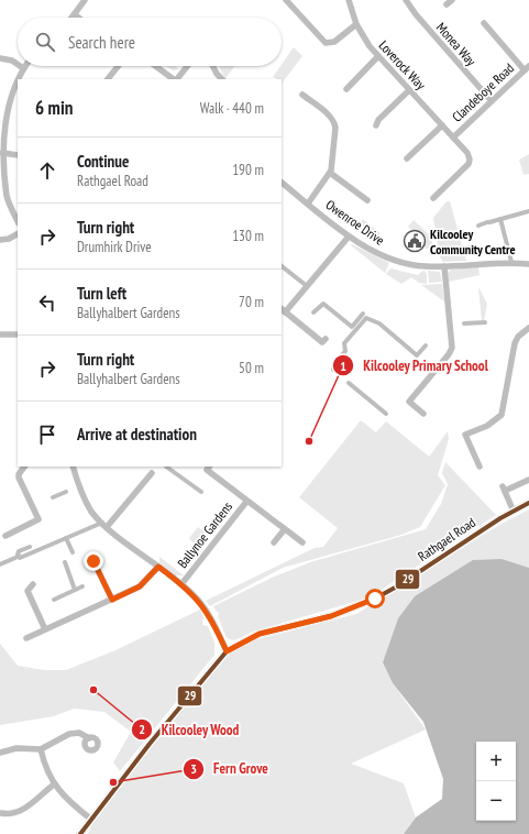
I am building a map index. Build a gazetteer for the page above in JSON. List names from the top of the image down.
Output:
{
  "streets": {
    "street": [
      "Monea Way",
      "Loverock Way",
      "Clandeboye Road",
      "Owenroe Drive",
      "Ballynoe Gardens",
      "Rathgael Road"
    ]
  },
  "crossings": [
    ["Monea Way", "Clandeboye Road"],
    ["Loverock Way", "Clandeboye Road"]
  ],
  "places": {
    "public building": ["Kilcooley Community Centre"],
    "other": ["Kilcooley Primary School", "Kilcooley Wood", "Fern Grove"]
  },
  "lines": ["transit line 29"],
  "page": {
    "search": "Search here",
    "heading": ["6 min", "Walk · 440 m"],
    "list": [
      ["Continue", "Rathgael Road", "190 m"],
      ["Turn right", "Drumhirk Drive", "130 m"],
      ["Turn left", "Ballyhalbert Gardens", "70 m"],
      ["Turn right", "Ballyhalbert Gardens", "50 m"],
      "Arrive at destination"
    ],
    "map_buttons": ["+", "−"]
  }
}
